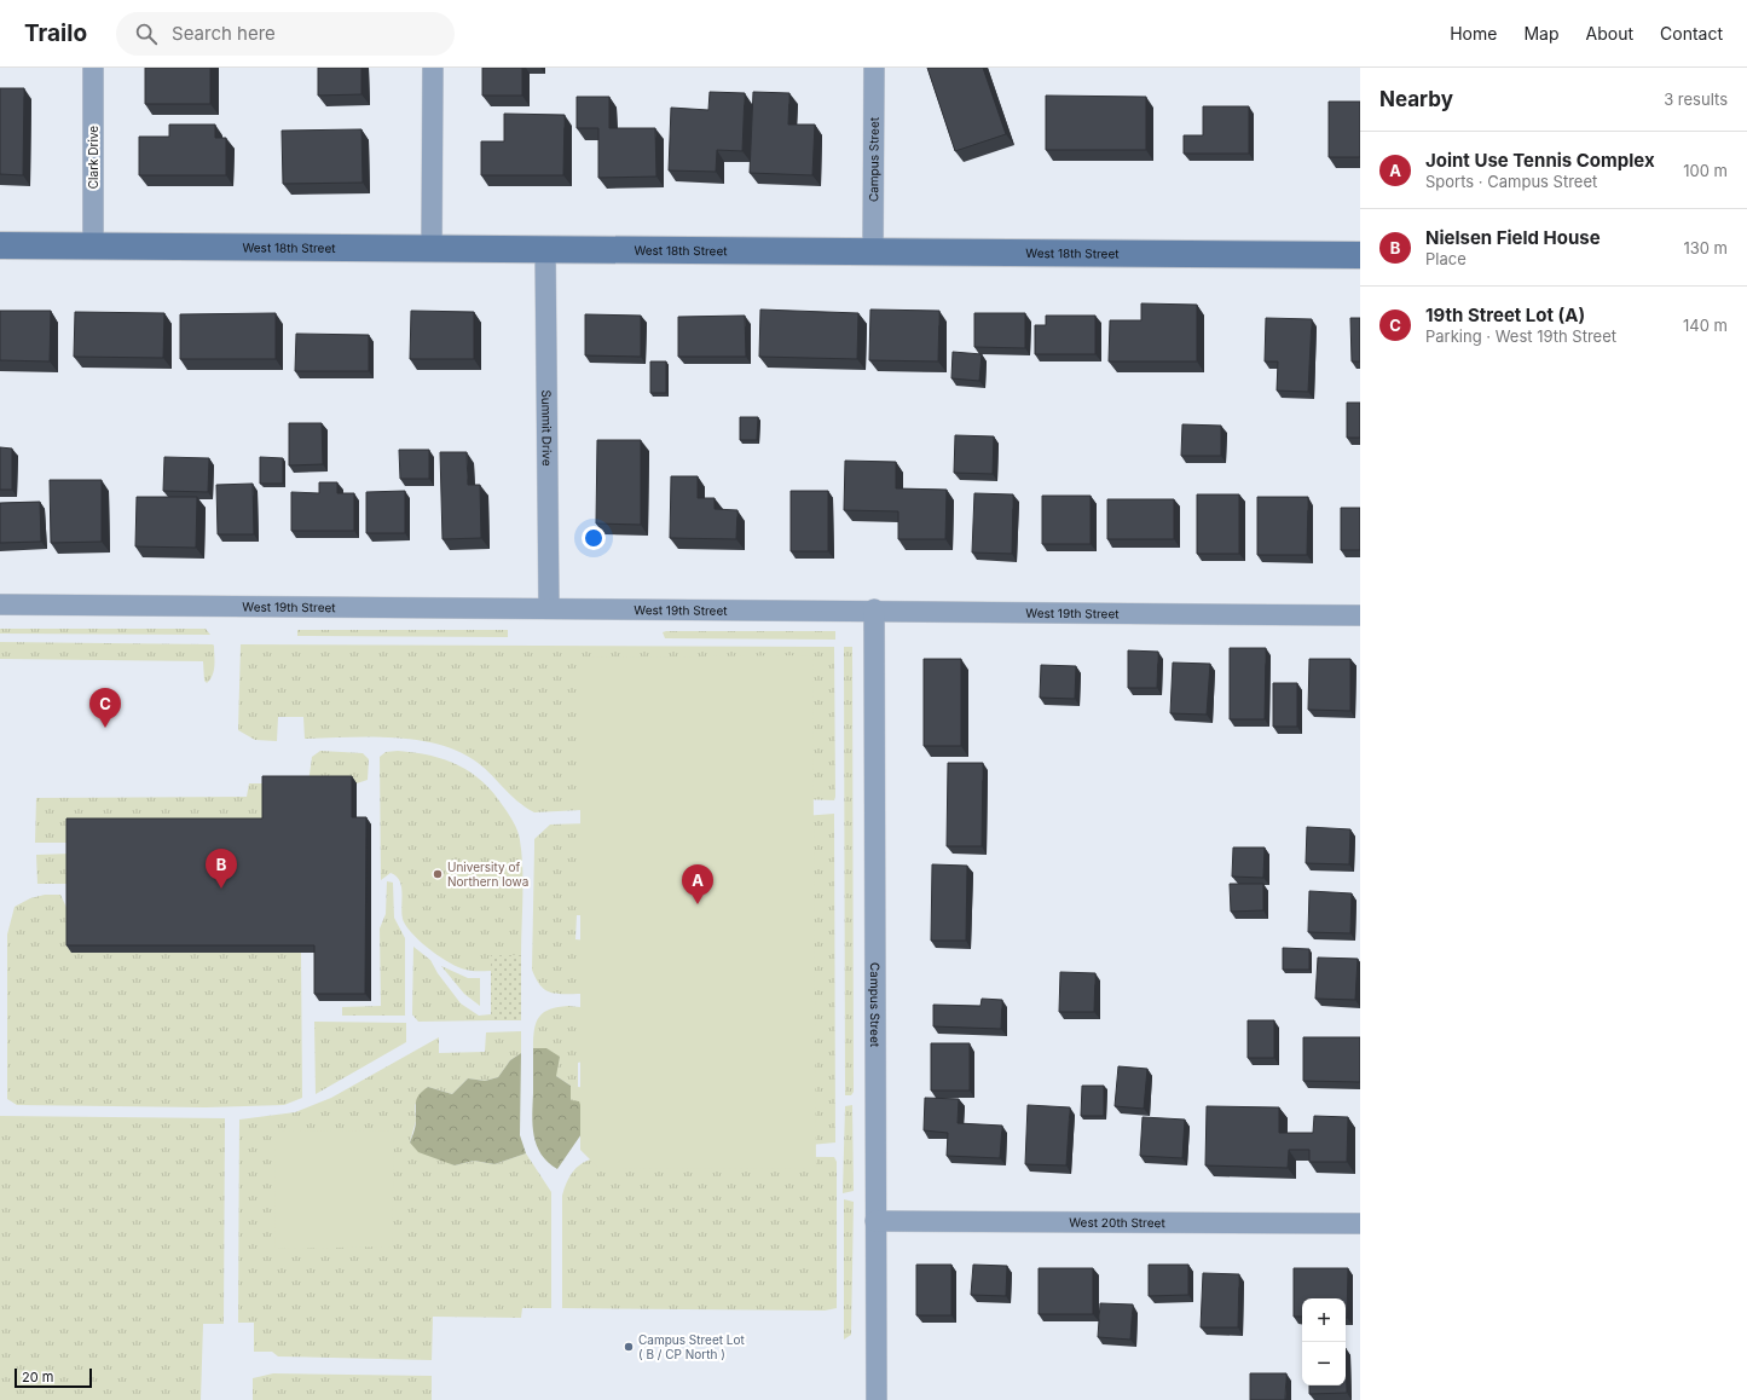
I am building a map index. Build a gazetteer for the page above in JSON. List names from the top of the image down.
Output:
{
  "streets": {
    "main road": ["West 18th Street"],
    "street": [
      "Clark Drive",
      "Campus Street",
      "Summit Drive",
      "West 19th Street",
      "West 20th Street"
    ]
  },
  "crossings": [
    ["Clark Drive", "West 18th Street"],
    ["Campus Street", "West 18th Street"],
    ["Campus Street", "West 19th Street"],
    ["Campus Street", "West 20th Street"],
    ["West 18th Street", "Summit Drive"],
    ["Summit Drive", "West 19th Street"]
  ],
  "places": ["University of Northern Iowa", "Campus Street Lot ( B / CP North )"],
  "scale_bar": "20 m",
  "page": {
    "header": "Trailo",
    "search": "Search here",
    "nav": [
      "Home",
      "Map",
      "About",
      "Contact"
    ],
    "heading": ["Nearby", "3 results"],
    "list": [
      {
        "mark": "A",
        "name": "Joint Use Tennis Complex",
        "note": "Sports · Campus Street",
        "value": "100 m"
      },
      {
        "mark": "B",
        "name": "Nielsen Field House",
        "note": "Place",
        "value": "130 m"
      },
      {
        "mark": "C",
        "name": "19th Street Lot (A)",
        "note": "Parking · West 19th Street",
        "value": "140 m"
      }
    ],
    "pins": ["C", "B", "A"],
    "map_buttons": ["+", "−"],
    "scale": "20 m"
  }
}
